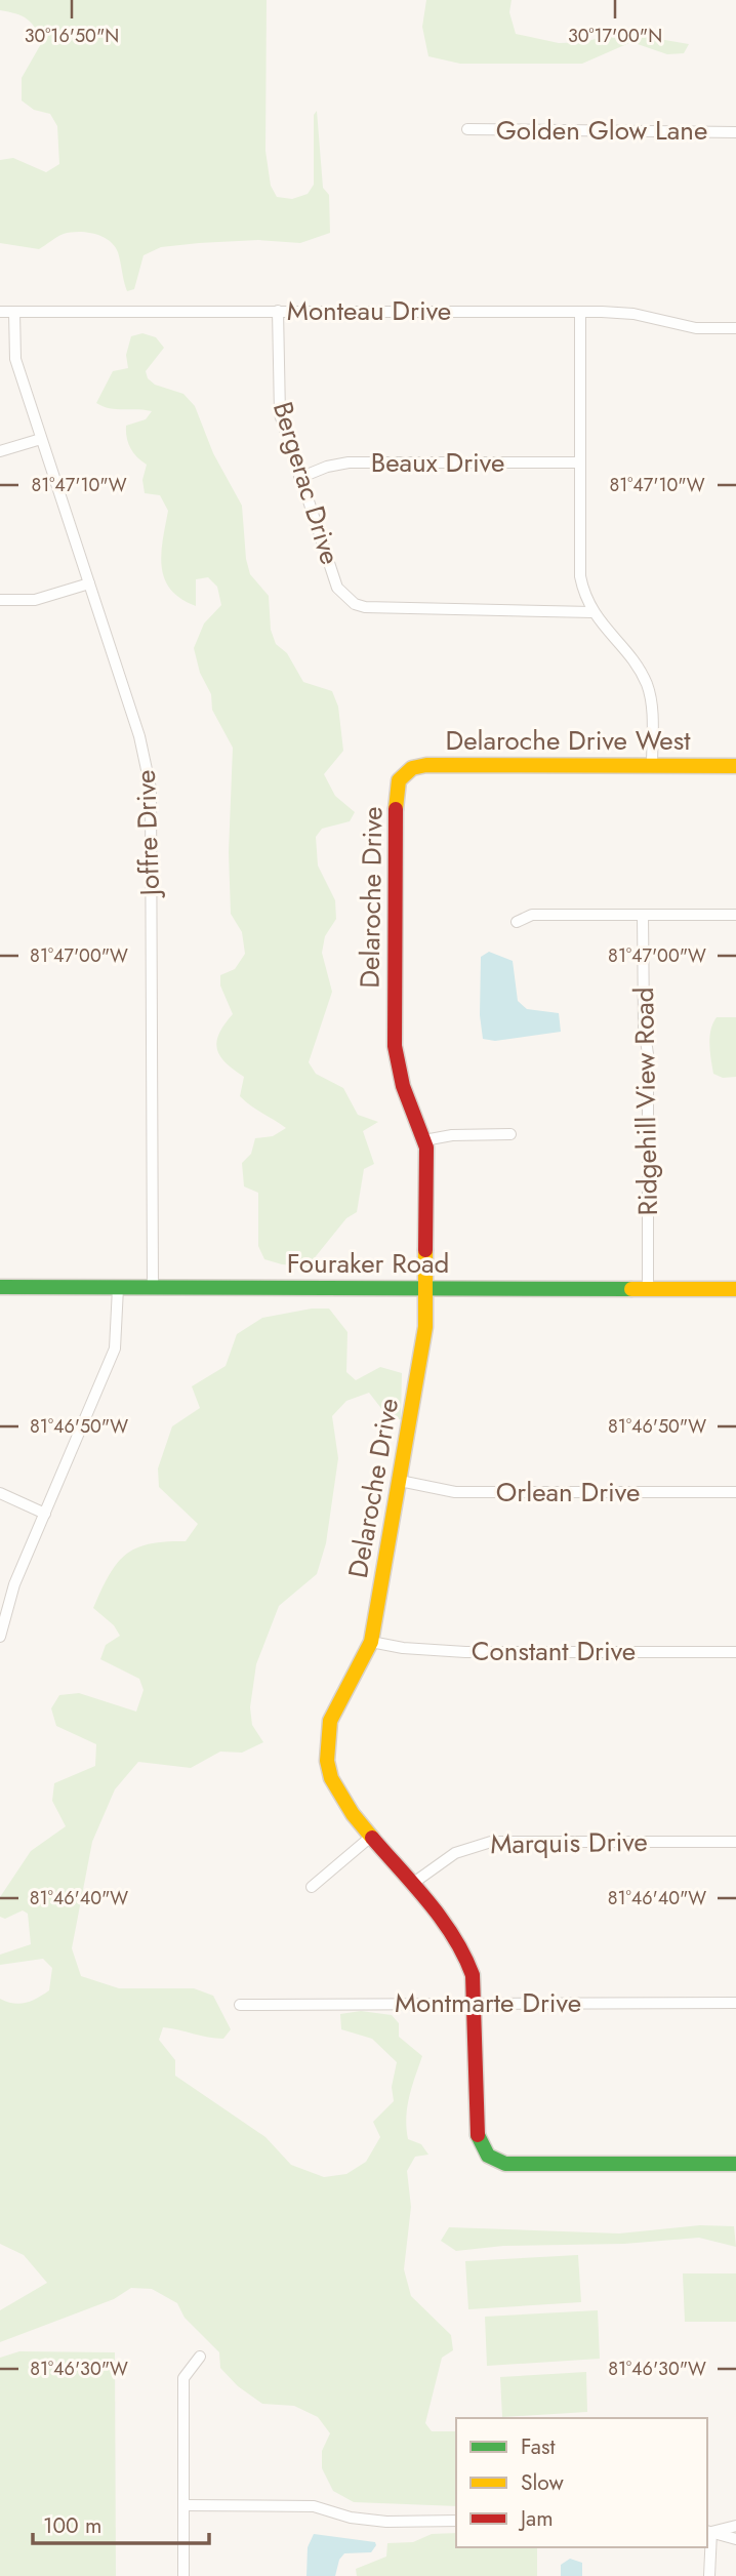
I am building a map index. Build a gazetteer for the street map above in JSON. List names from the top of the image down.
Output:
{
  "streets": {
    "street": [
      "Golden Glow Lane",
      "Monteau Drive",
      "Beaux Drive",
      "Bergerac Drive",
      "Delaroche Drive West",
      "Joffre Drive",
      "Delaroche Drive",
      "Ridgehill View Road",
      "Fouraker Road",
      "Orlean Drive",
      "Constant Drive",
      "Marquis Drive",
      "Montmarte Drive"
    ]
  },
  "crossings": [
    ["Monteau Drive", "Bergerac Drive"],
    ["Monteau Drive", "Joffre Drive"],
    ["Beaux Drive", "Bergerac Drive"],
    ["Delaroche Drive West", "Delaroche Drive"],
    ["Joffre Drive", "Fouraker Road"],
    ["Delaroche Drive", "Fouraker Road"],
    ["Delaroche Drive", "Orlean Drive"],
    ["Delaroche Drive", "Constant Drive"],
    ["Delaroche Drive", "Marquis Drive"],
    ["Delaroche Drive", "Montmarte Drive"],
    ["Ridgehill View Road", "Fouraker Road"]
  ],
  "legend": ["Fast", "Slow", "Jam"],
  "scale_bar": "100 m",
  "coordinates": [
    "30°16'50\"N",
    "30°17'00\"N",
    "81°47'10\"W",
    "81°47'00\"W",
    "81°46'50\"W",
    "81°46'40\"W",
    "81°46'30\"W"
  ]
}
